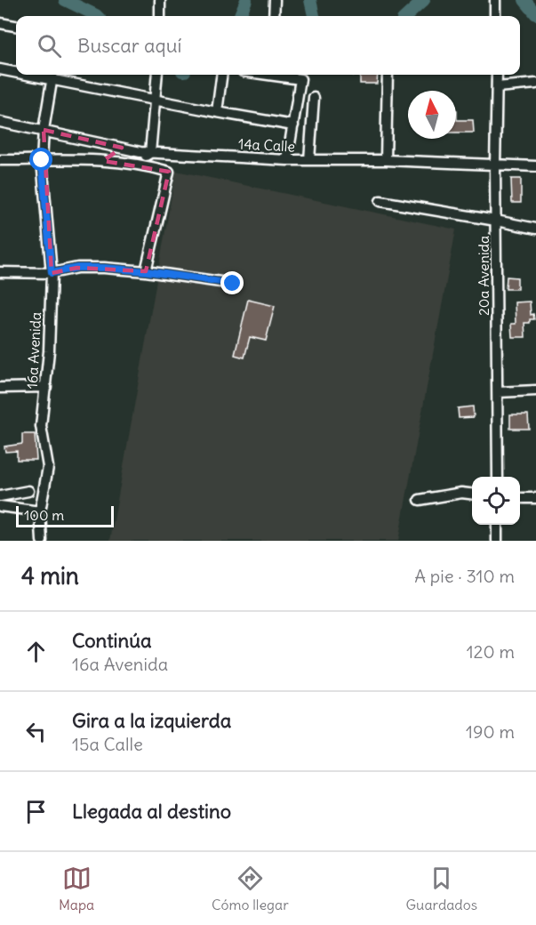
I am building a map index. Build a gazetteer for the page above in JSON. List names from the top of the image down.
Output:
{
  "streets": {
    "street": ["14a Calle", "20a Avenida", "16a Avenida"]
  },
  "crossings": [
    ["14a Calle", "20a Avenida"],
    ["14a Calle", "16a Avenida"]
  ],
  "scale_bar": "100 m",
  "north": "top",
  "page": {
    "search": "Buscar aquí",
    "scale": "100 m",
    "heading": ["4 min", "A pie · 310 m"],
    "list": [
      ["Continúa", "16a Avenida", "120 m"],
      ["Gira a la izquierda", "15a Calle", "190 m"],
      "Llegada al destino"
    ],
    "nav": ["Mapa", "Cómo llegar", "Guardados"]
  }
}
